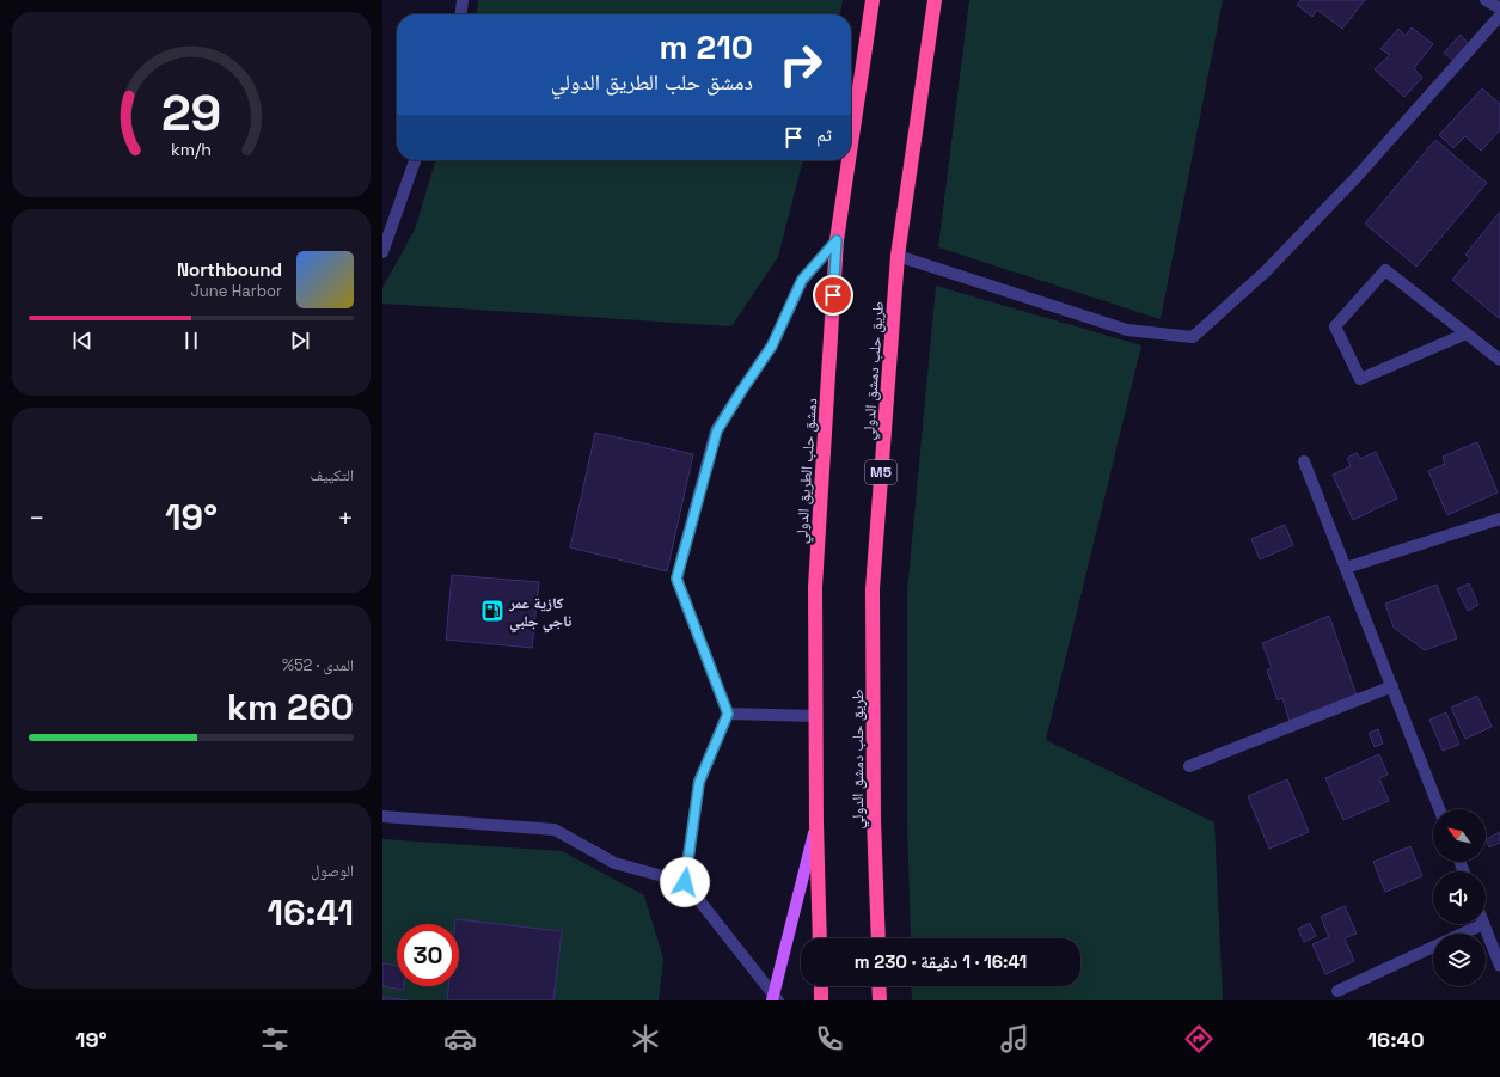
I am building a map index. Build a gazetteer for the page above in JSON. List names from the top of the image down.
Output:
{
  "streets": {
    "highway": ["طريق حلب دمشق الدولي", "دمشق حلب الطريق الدولي", "M5"]
  },
  "places": {
    "fuel station": ["كازية عمر ناجي جلبي"]
  },
  "north": "top left",
  "page": {
    "turn": ["210 m", "دمشق حلب الطريق الدولي"],
    "then": "ثم",
    "song": ["Northbound", "June Harbor"],
    "tile": [
      "التكييف",
      ["المدى · 52%", "260 km"],
      ["الوصول", "16:41"]
    ],
    "heat": ["−", "19°", "+"],
    "limit": "30",
    "trip": "16:41 · 1 دقيقة · 230 m",
    "tabs": ["16:40", "19°"],
    "gauge": ["29", "km/h"]
  }
}
